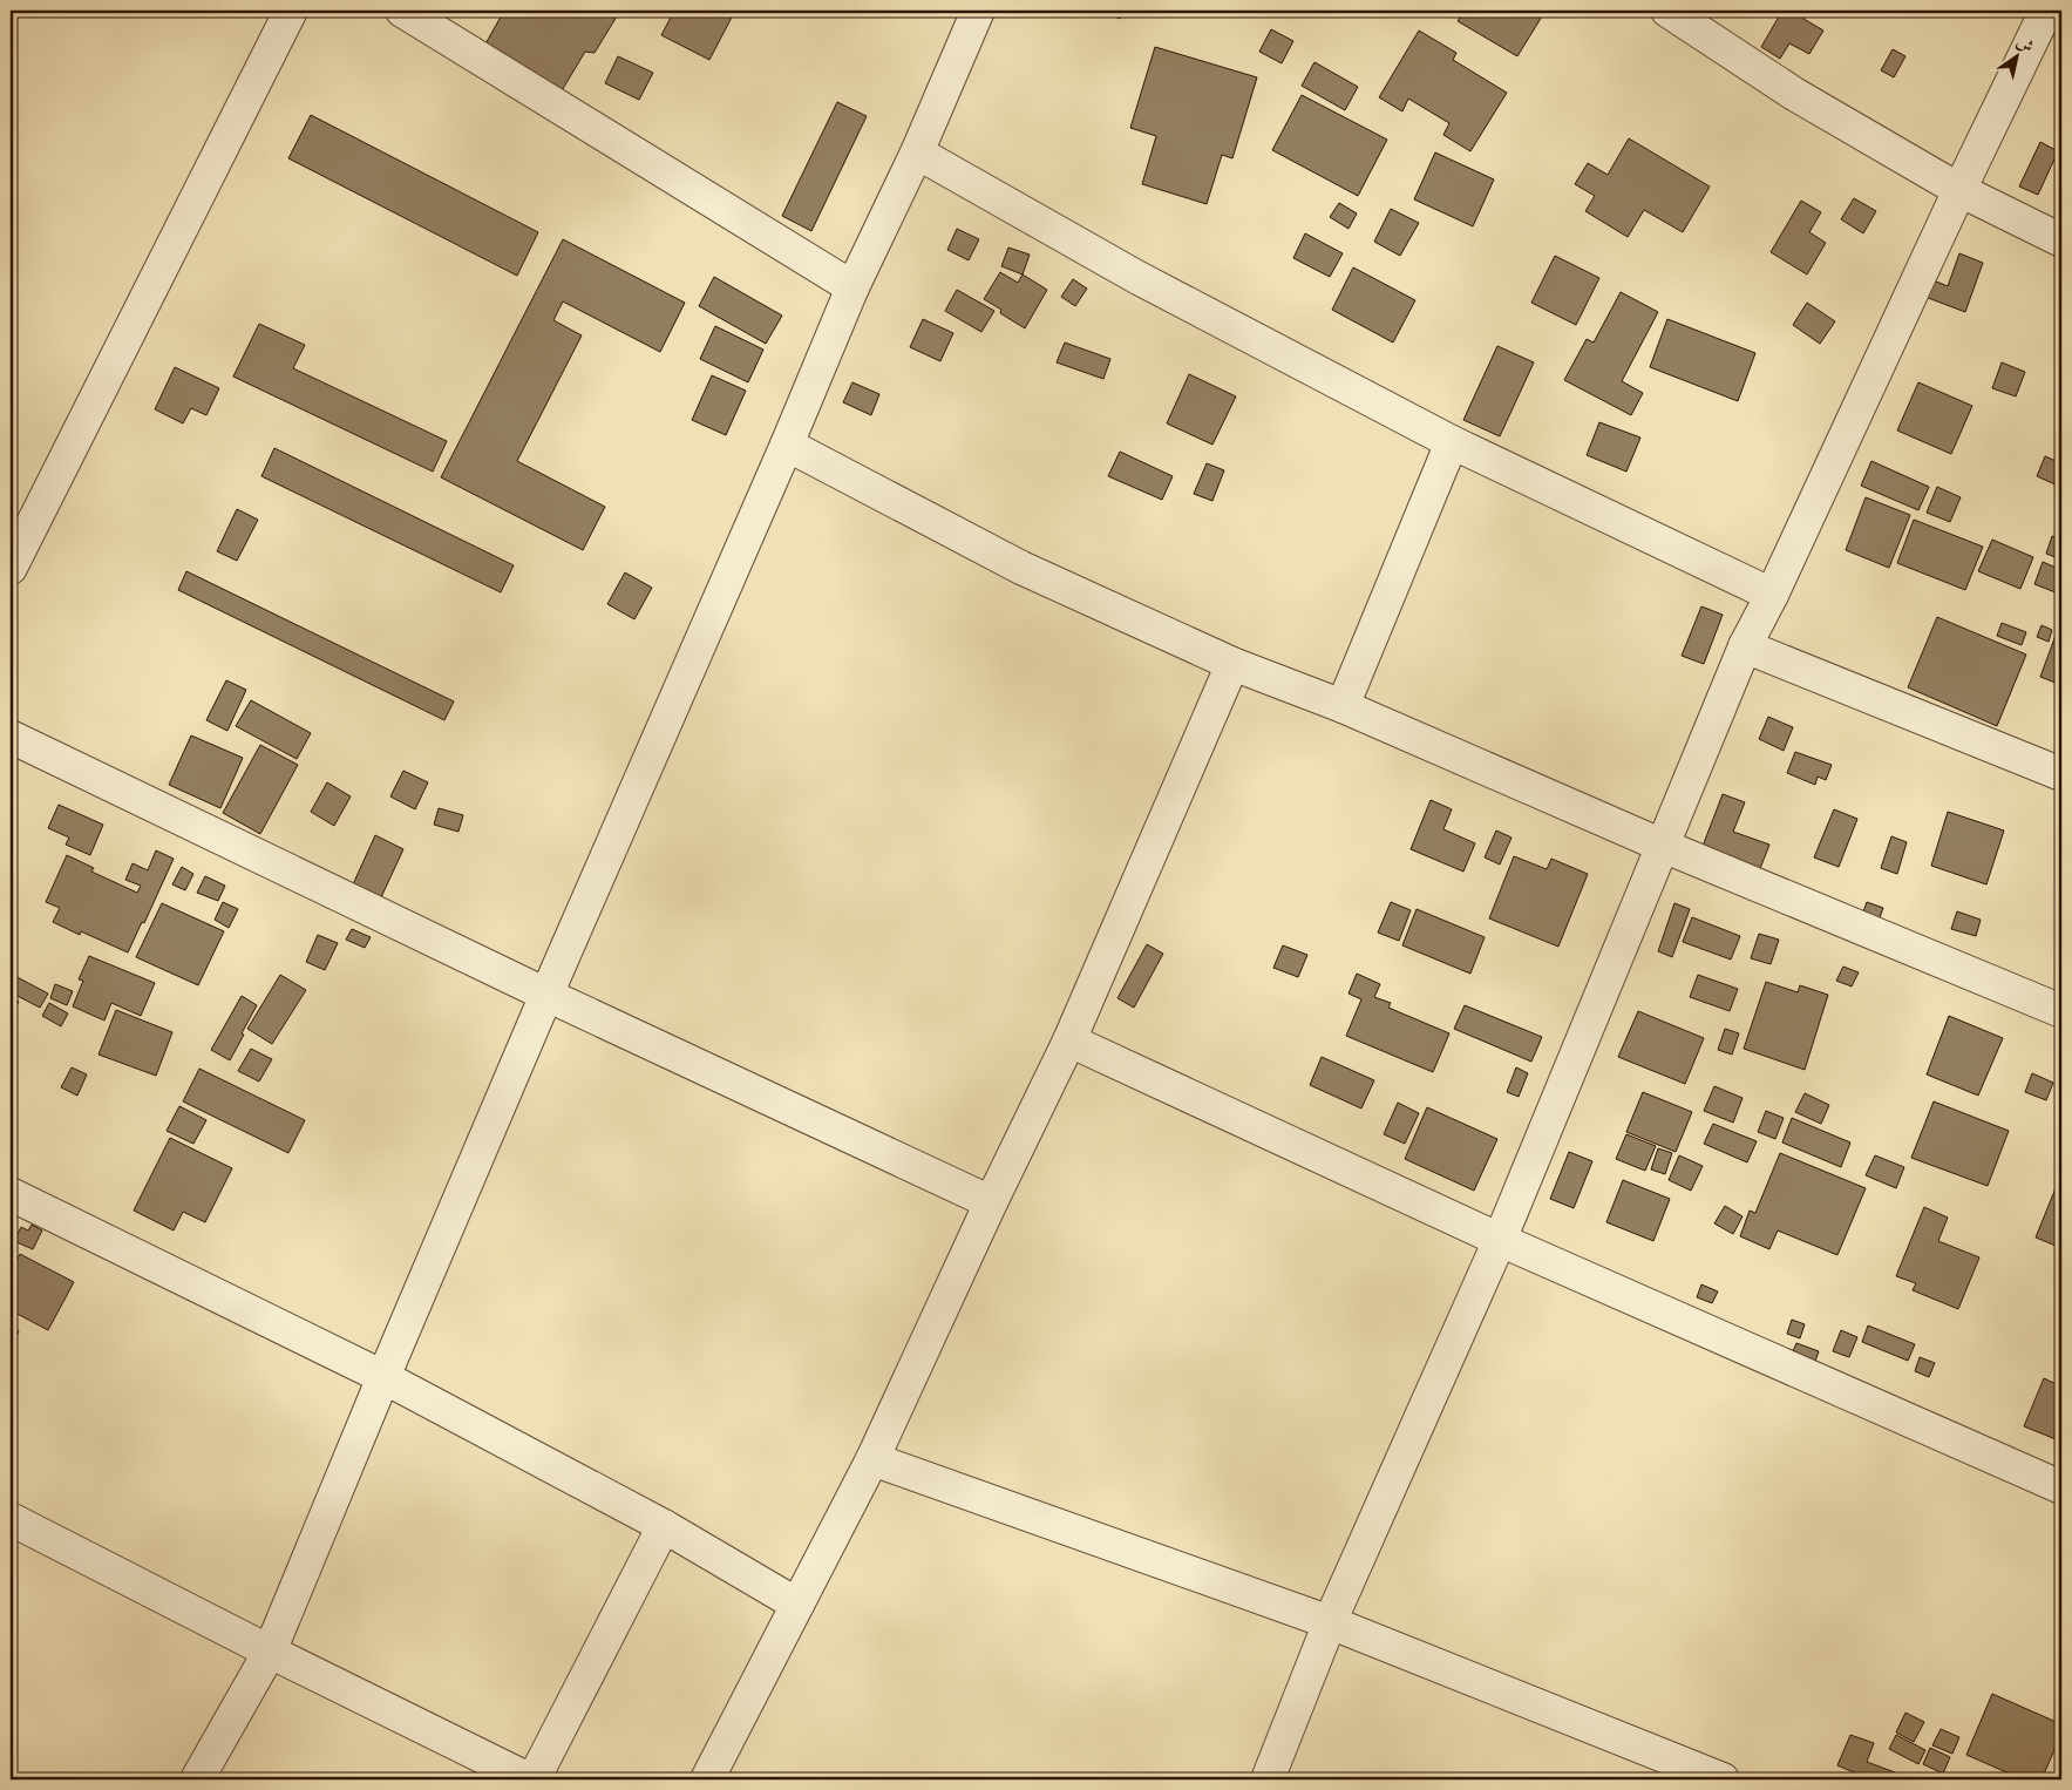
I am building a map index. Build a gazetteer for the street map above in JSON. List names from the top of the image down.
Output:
{
  "north": "top right"
}
